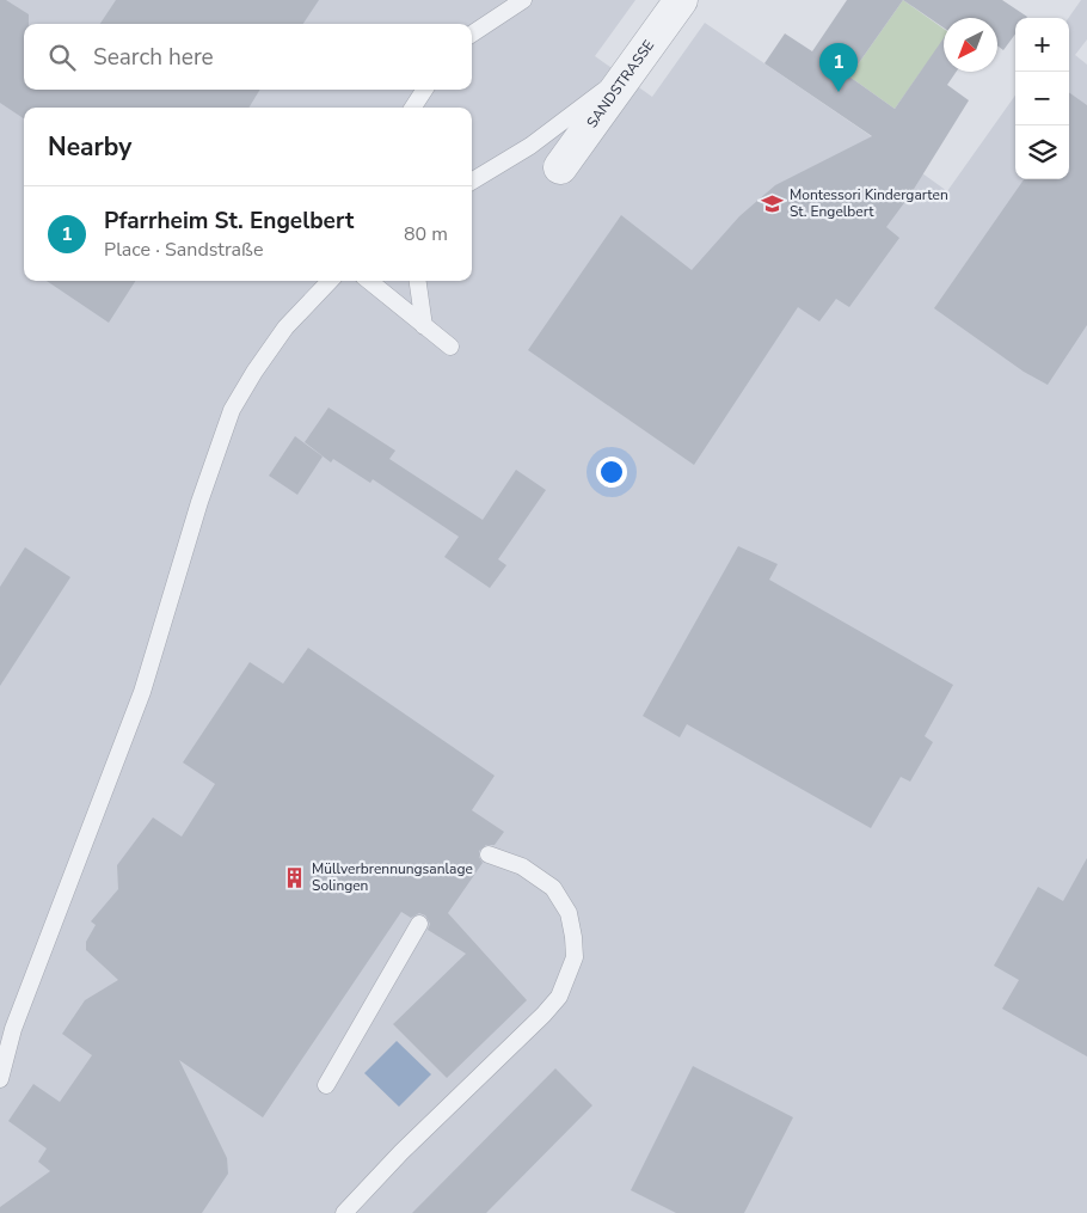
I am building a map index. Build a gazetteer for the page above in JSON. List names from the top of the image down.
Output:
{
  "streets": {
    "street": ["SANDSTRASSE"]
  },
  "places": {
    "school or university": ["Montessori Kindergarten St. Engelbert"],
    "building": ["Müllverbrennungsanlage Solingen"]
  },
  "north": "bottom left",
  "page": {
    "map_buttons": ["+", "−"],
    "search": "Search here",
    "pins": "1",
    "heading": "Nearby",
    "list": [
      {
        "mark": "1",
        "name": "Pfarrheim St. Engelbert",
        "note": "Place · Sandstraße",
        "value": "80 m"
      }
    ]
  }
}
